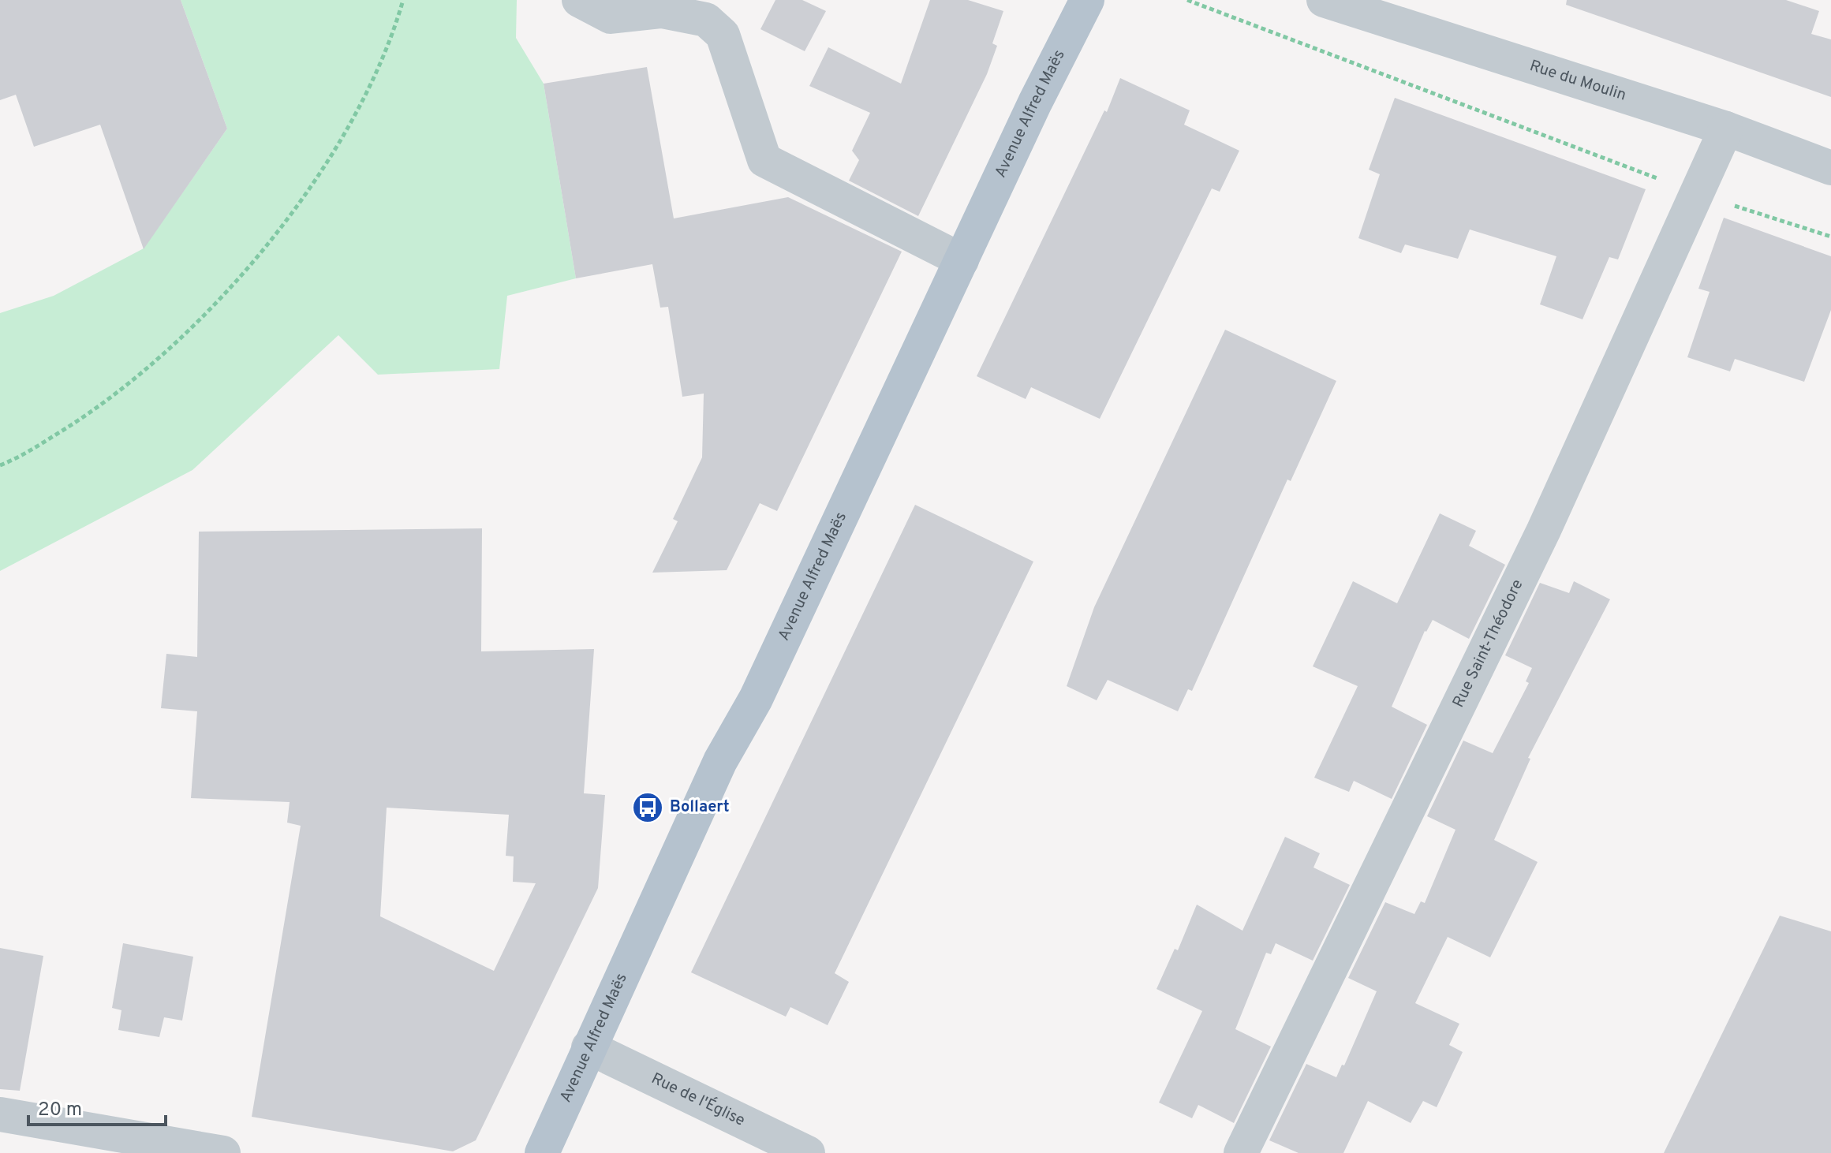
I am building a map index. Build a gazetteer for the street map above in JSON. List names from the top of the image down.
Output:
{
  "streets": {
    "main road": ["Avenue Alfred Maës"],
    "street": ["Rue du Moulin", "Rue Saint-Théodore", "Rue de l'Église"]
  },
  "crossings": [
    ["Rue du Moulin", "Rue Saint-Théodore"],
    ["Avenue Alfred Maës", "Rue de l'Église"]
  ],
  "places": {
    "bus stop": ["Bollaert"]
  },
  "scale_bar": "20 m"
}
